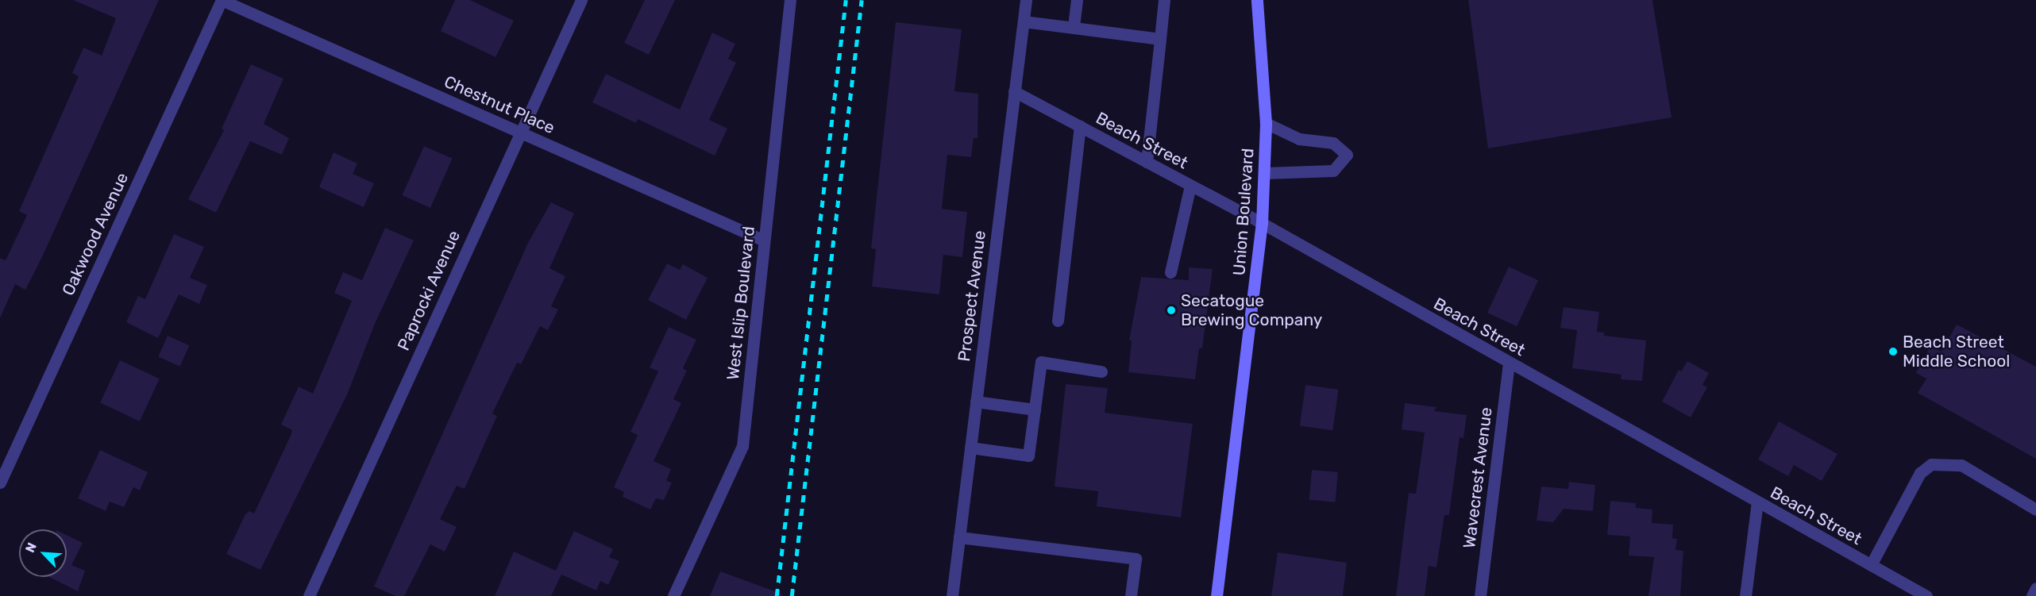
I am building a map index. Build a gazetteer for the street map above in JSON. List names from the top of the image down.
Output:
{
  "streets": {
    "main road": ["Union Boulevard"],
    "street": [
      "Chestnut Place",
      "Beach Street",
      "Oakwood Avenue",
      "Paprocki Avenue",
      "Prospect Avenue",
      "West Islip Boulevard",
      "Wavecrest Avenue"
    ]
  },
  "crossings": [
    ["Chestnut Place", "Oakwood Avenue"],
    ["Chestnut Place", "Paprocki Avenue"],
    ["Chestnut Place", "West Islip Boulevard"],
    ["Beach Street", "Union Boulevard"],
    ["Beach Street", "Prospect Avenue"],
    ["Beach Street", "Wavecrest Avenue"]
  ],
  "places": ["Secatogue Brewing Company", "Beach Street Middle School"],
  "north": "top left"
}
